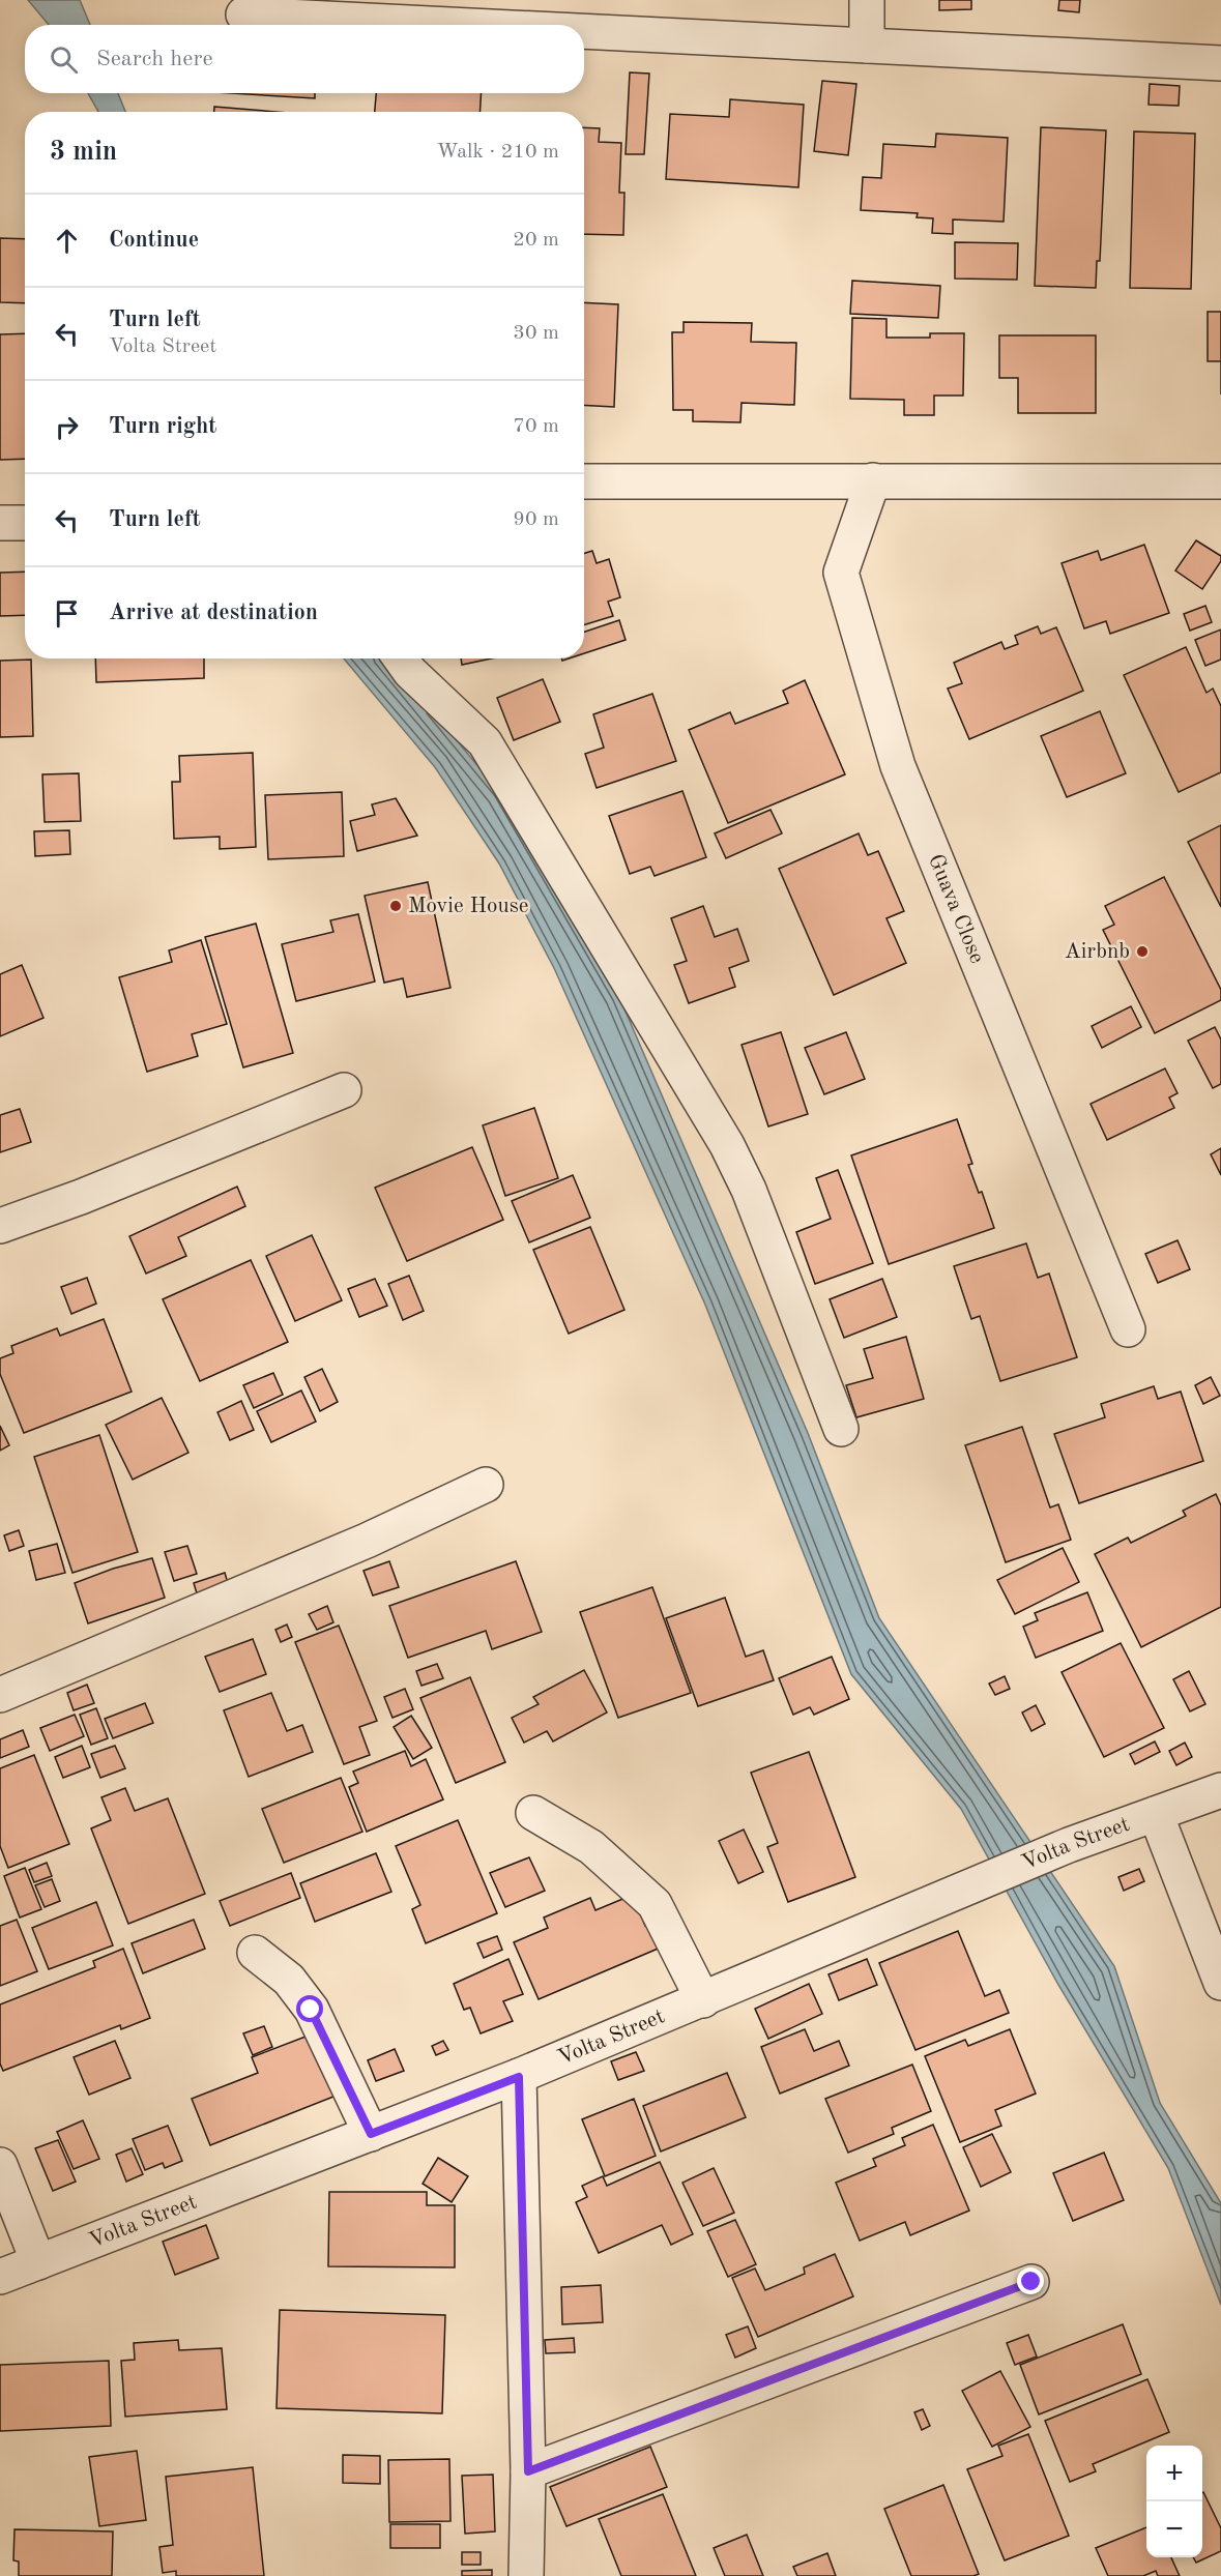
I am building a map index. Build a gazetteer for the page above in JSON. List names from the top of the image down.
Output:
{
  "streets": {
    "street": ["Guava Close", "Volta Street"]
  },
  "places": ["Movie House", "Airbnb"],
  "page": {
    "search": "Search here",
    "heading": ["3 min", "Walk · 210 m"],
    "list": [
      ["Continue", "20 m"],
      ["Turn left", "Volta Street", "30 m"],
      ["Turn right", "70 m"],
      ["Turn left", "90 m"],
      "Arrive at destination"
    ],
    "map_buttons": ["+", "−"]
  }
}
